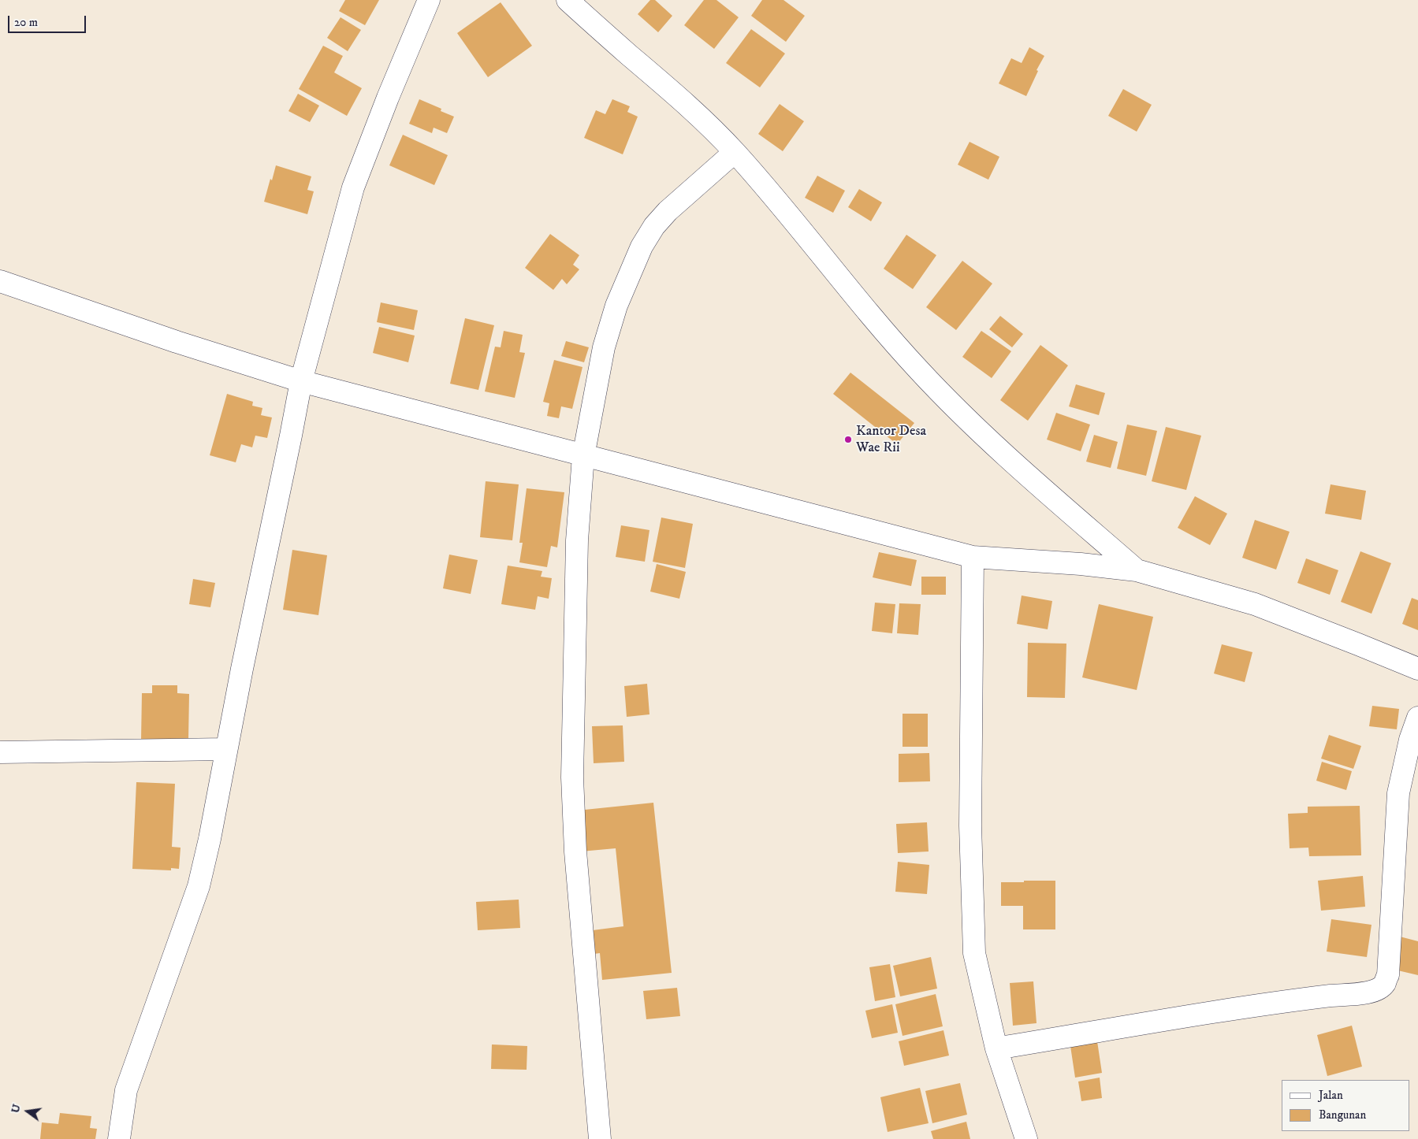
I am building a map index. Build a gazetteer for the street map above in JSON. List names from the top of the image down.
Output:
{
  "places": ["Kantor Desa Wae Rii"],
  "legend": ["Jalan", "Bangunan"],
  "scale_bar": "20 m",
  "north": "left"
}
